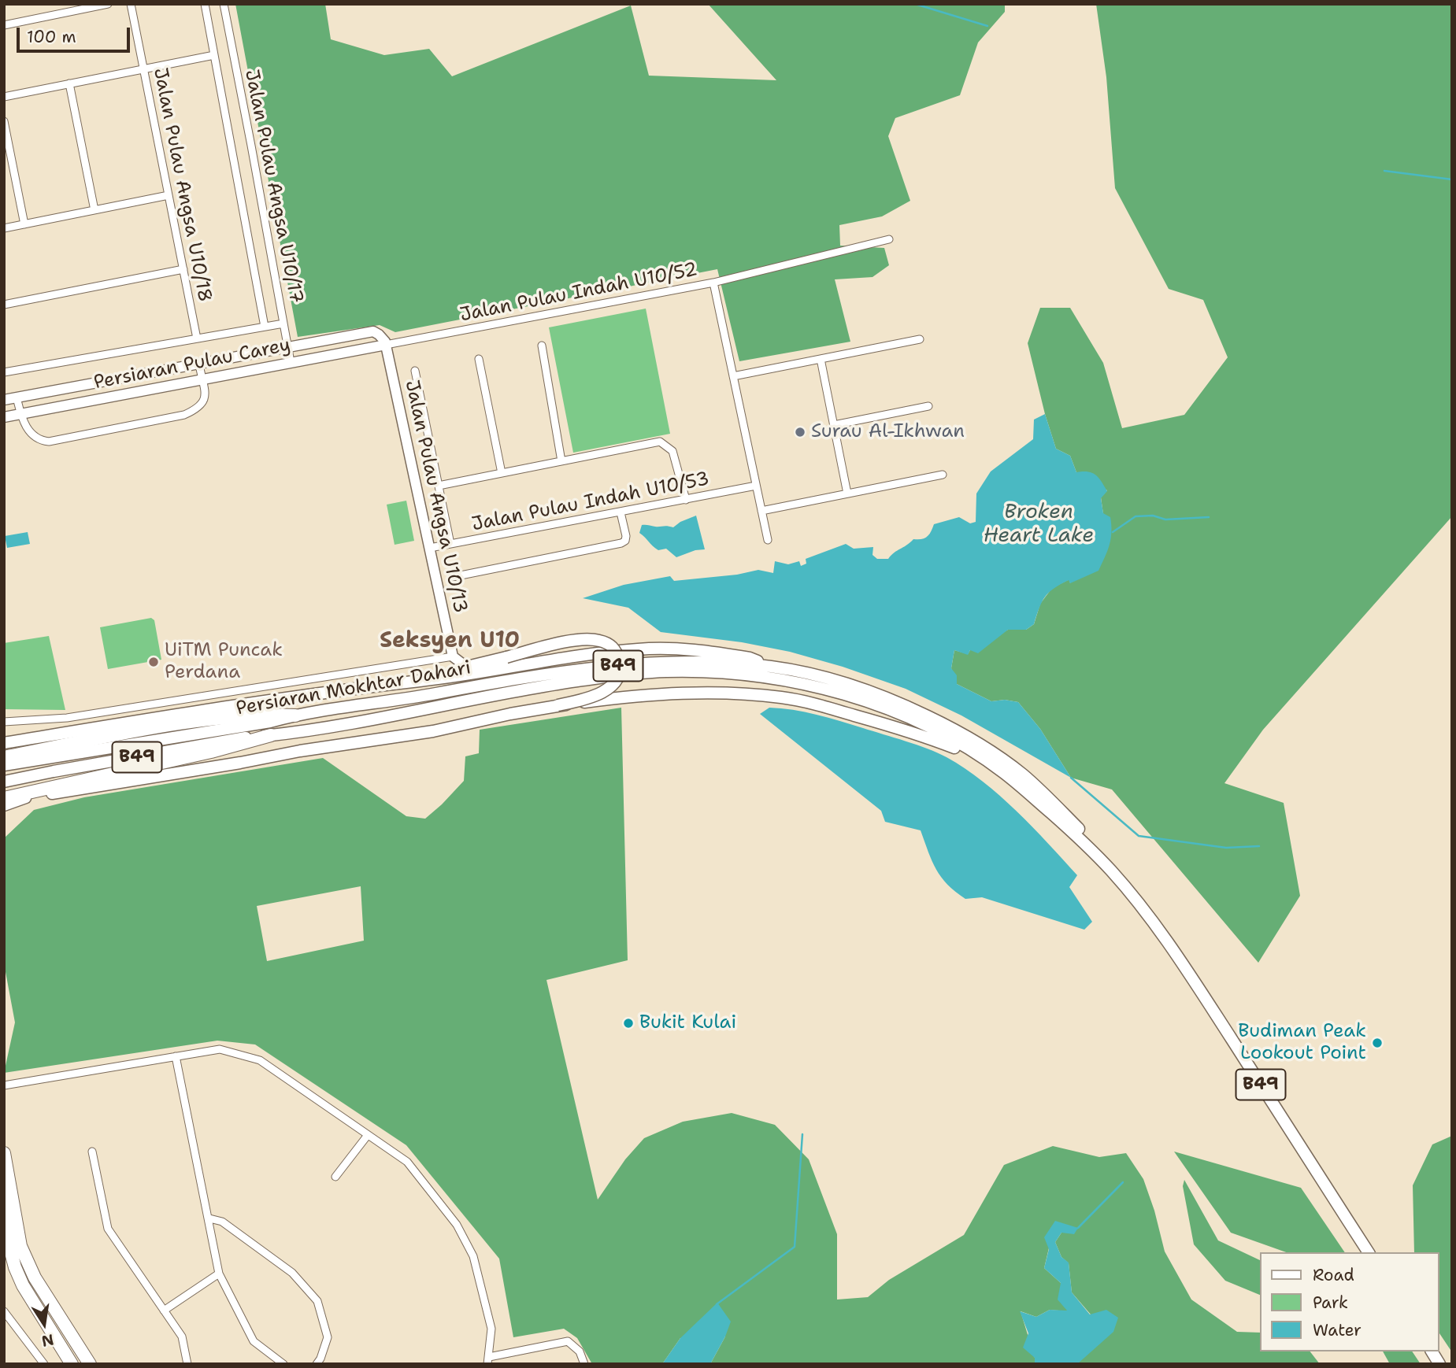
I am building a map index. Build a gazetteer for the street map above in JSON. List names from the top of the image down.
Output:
{
  "streets": {
    "main road": ["B49", "Persiaran Mokhtar Dahari"],
    "street": [
      "Jalan Pulau Angsa U10/18",
      "Jalan Pulau Angsa U10/17",
      "Jalan Pulau Indah U10/52",
      "Persiaran Pulau Carey",
      "Jalan Pulau Angsa U10/13",
      "Jalan Pulau Indah U10/53"
    ]
  },
  "crossings": [
    ["Jalan Pulau Angsa U10/18", "Jalan Pulau Angsa U10/17"],
    ["Jalan Pulau Indah U10/52", "Persiaran Pulau Carey"],
    ["Jalan Pulau Indah U10/52", "Jalan Pulau Angsa U10/13"],
    ["Jalan Pulau Indah U10/52", "Jalan Pulau Indah U10/53"],
    ["Persiaran Pulau Carey", "Jalan Pulau Angsa U10/13"],
    ["Jalan Pulau Angsa U10/13", "Jalan Pulau Indah U10/53"],
    ["B49", "Persiaran Mokhtar Dahari"]
  ],
  "districts": ["Seksyen U10"],
  "water": ["Broken Heart Lake"],
  "places": [
    "Surau Al-Ikhwan",
    "UiTM Puncak Perdana",
    "Bukit Kulai",
    "Budiman Peak Lookout Point"
  ],
  "legend": ["Road", "Park", "Water"],
  "scale_bar": "100 m",
  "north": "bottom"
}
